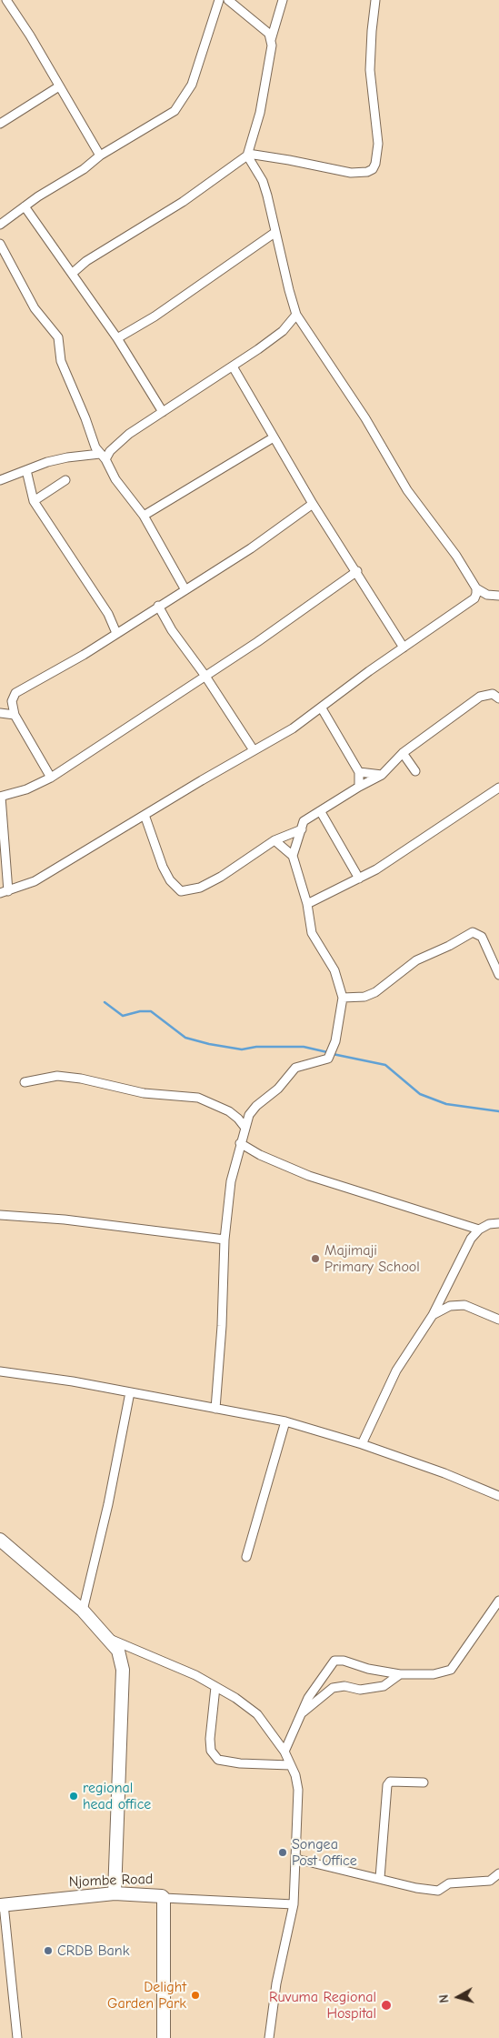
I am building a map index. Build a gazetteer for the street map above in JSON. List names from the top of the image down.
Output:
{
  "streets": {
    "highway": ["Njombe Road"]
  },
  "places": [
    "Majimaji Primary School",
    "regional head office",
    "Songea Post Office",
    "CRDB Bank",
    "Delight Garden Park",
    "Ruvuma Regional Hospital"
  ],
  "north": "left"
}
